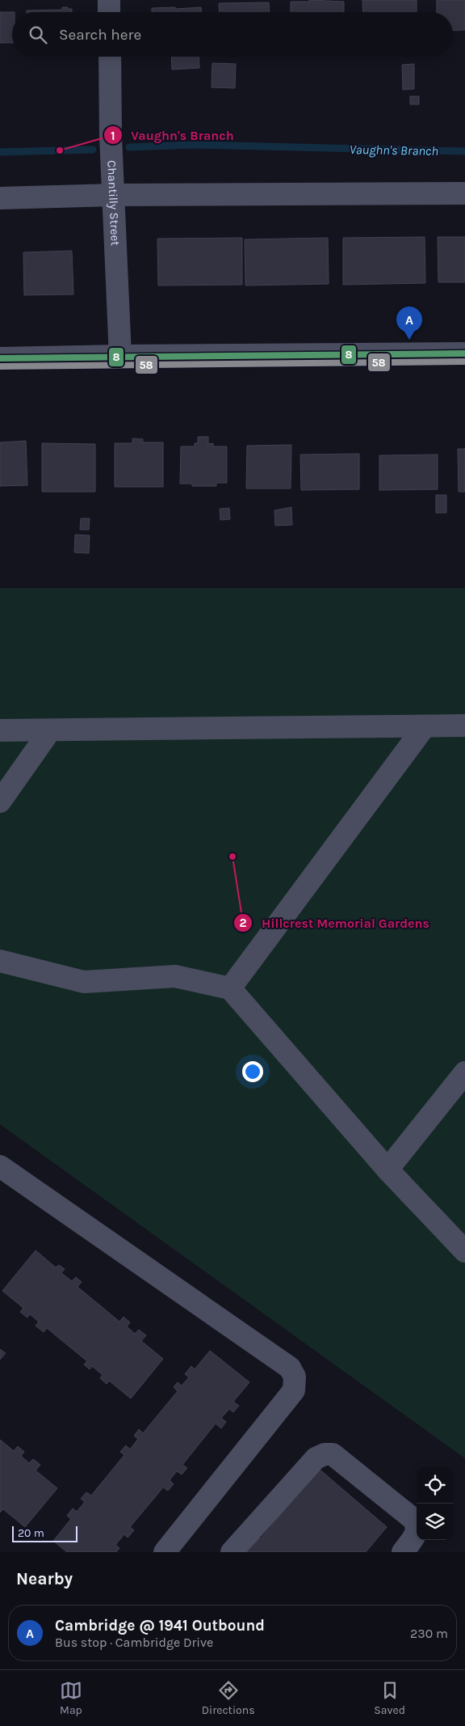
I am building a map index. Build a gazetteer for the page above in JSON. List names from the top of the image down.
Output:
{
  "streets": {
    "street": ["Chantilly Street"]
  },
  "water": ["Vaughn's Branch"],
  "places": ["Vaughn's Branch", "Hillcrest Memorial Gardens"],
  "lines": ["transit line 8", "transit line 58"],
  "scale_bar": "20 m",
  "page": {
    "search": "Search here",
    "pins": "A",
    "scale": "20 m",
    "heading": "Nearby",
    "list": [
      {
        "mark": "A",
        "name": "Cambridge @ 1941 Outbound",
        "note": "Bus stop · Cambridge Drive",
        "value": "230 m"
      }
    ],
    "nav": ["Map", "Directions", "Saved"]
  }
}
